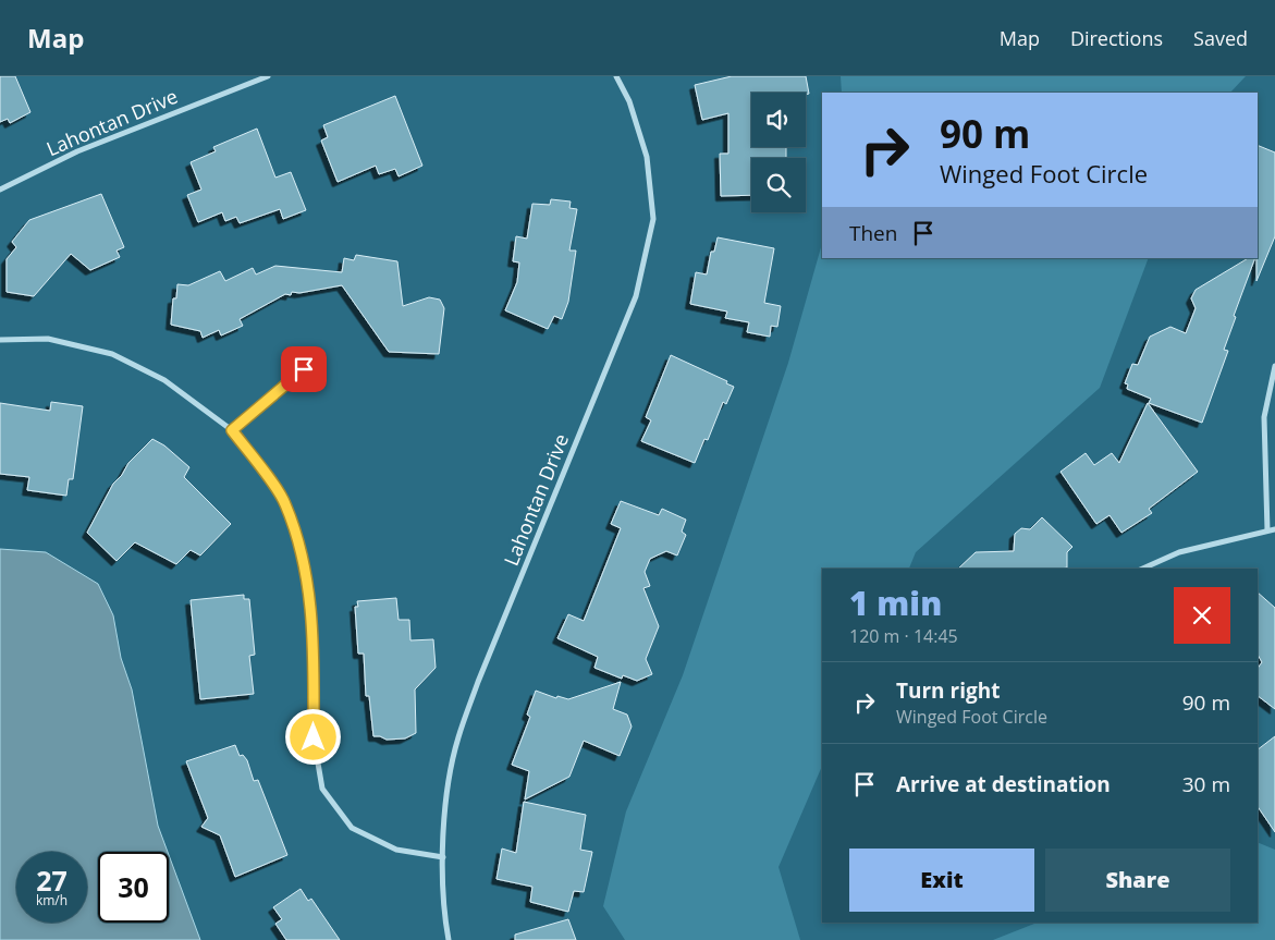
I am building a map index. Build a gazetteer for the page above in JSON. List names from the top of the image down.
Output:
{
  "streets": {
    "street": ["Lahontan Drive"]
  },
  "page": {
    "header": "Map",
    "nav": ["Map", "Directions", "Saved"],
    "turn": ["90 m", "Winged Foot Circle"],
    "then": "Then",
    "heading": ["1 min", "120 m · 14:45"],
    "list": [
      {
        "name": "Turn right",
        "note": "Winged Foot Circle",
        "value": "90 m"
      },
      {
        "name": "Arrive at destination",
        "value": "30 m"
      }
    ],
    "buttons": ["Exit", "Share"],
    "speed": "27 km/h",
    "limit": "30"
  }
}
